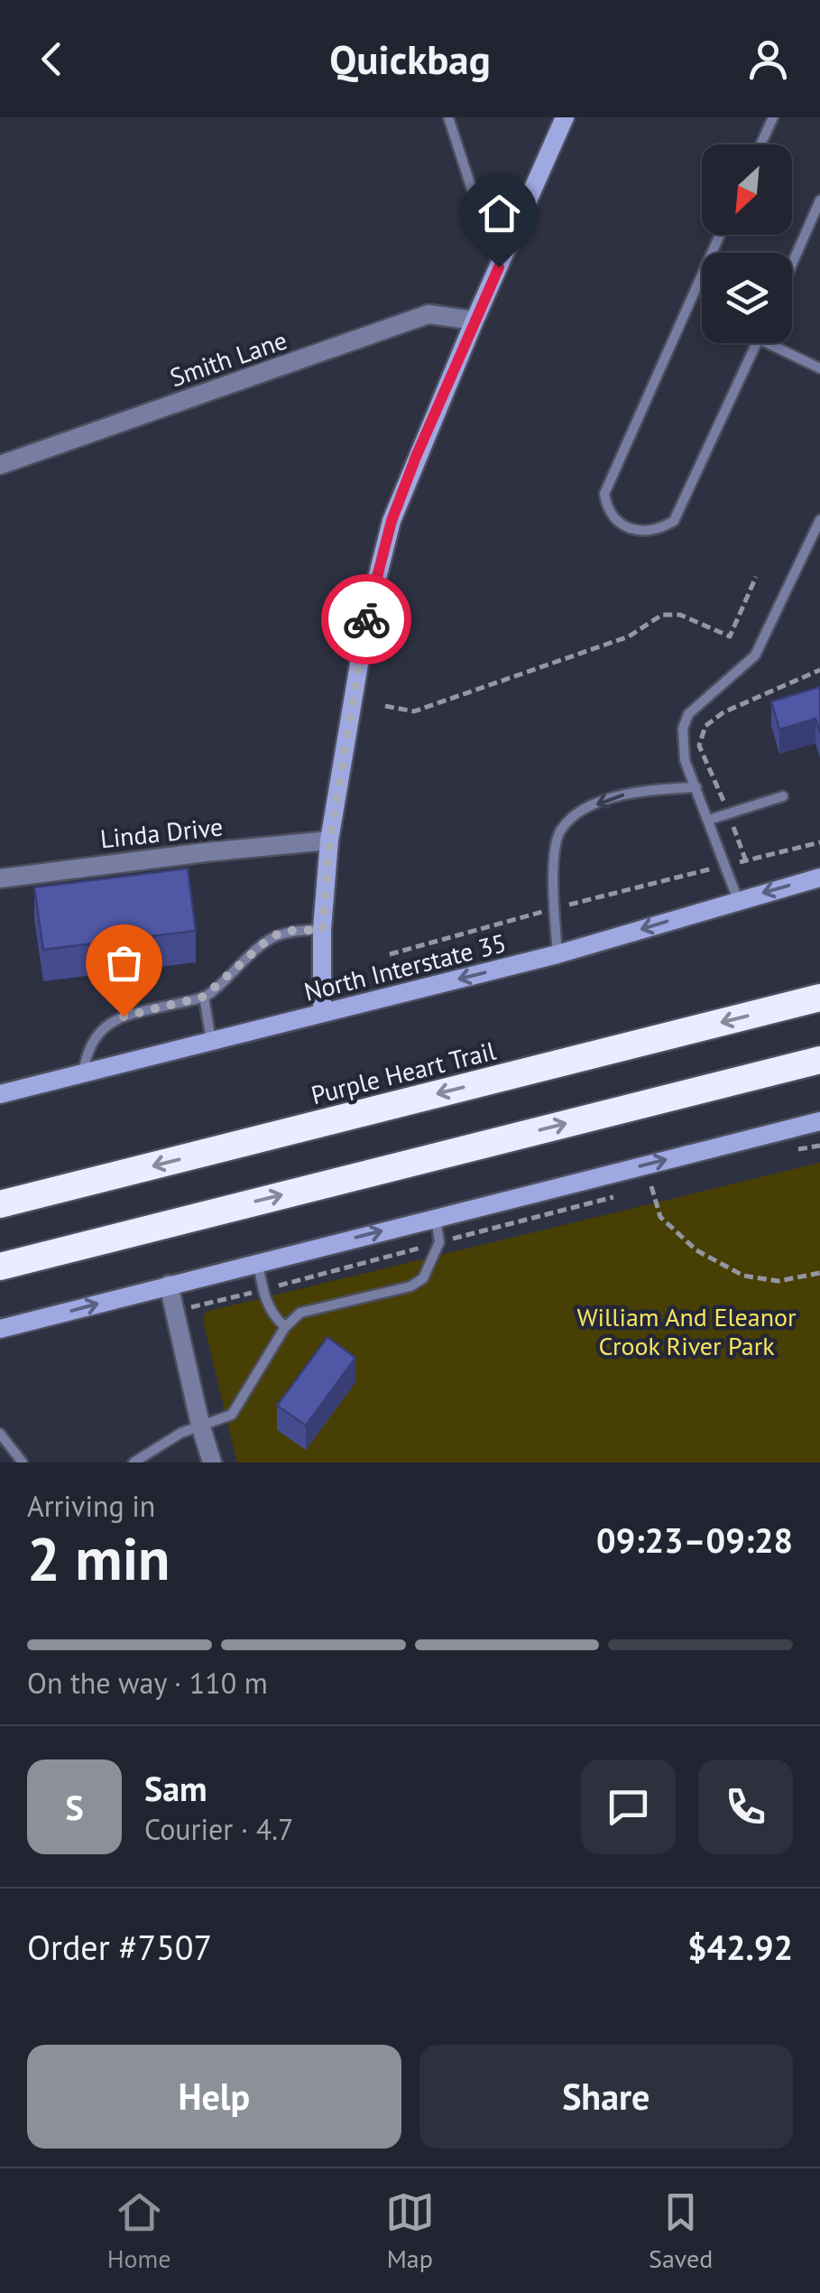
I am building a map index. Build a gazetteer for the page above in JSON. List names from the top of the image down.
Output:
{
  "streets": {
    "highway": ["Purple Heart Trail"],
    "main road": ["North Interstate 35"],
    "street": ["Smith Lane", "Linda Drive"]
  },
  "one_way": ["North Interstate 35"],
  "parks": ["William And Eleanor Crook River Park"],
  "north": "bottom left",
  "page": {
    "header": "Quickbag",
    "heading": ["2 min", "Arriving in", "09:23–09:28"],
    "panel": [
      "Sam",
      "Courier · 4.7",
      "Order #7507",
      "$42.92"
    ],
    "bar": "On the way · 110 m",
    "round": "S",
    "buttons": ["Help", "Share"],
    "tabs": ["Home", "Map", "Saved"]
  }
}
